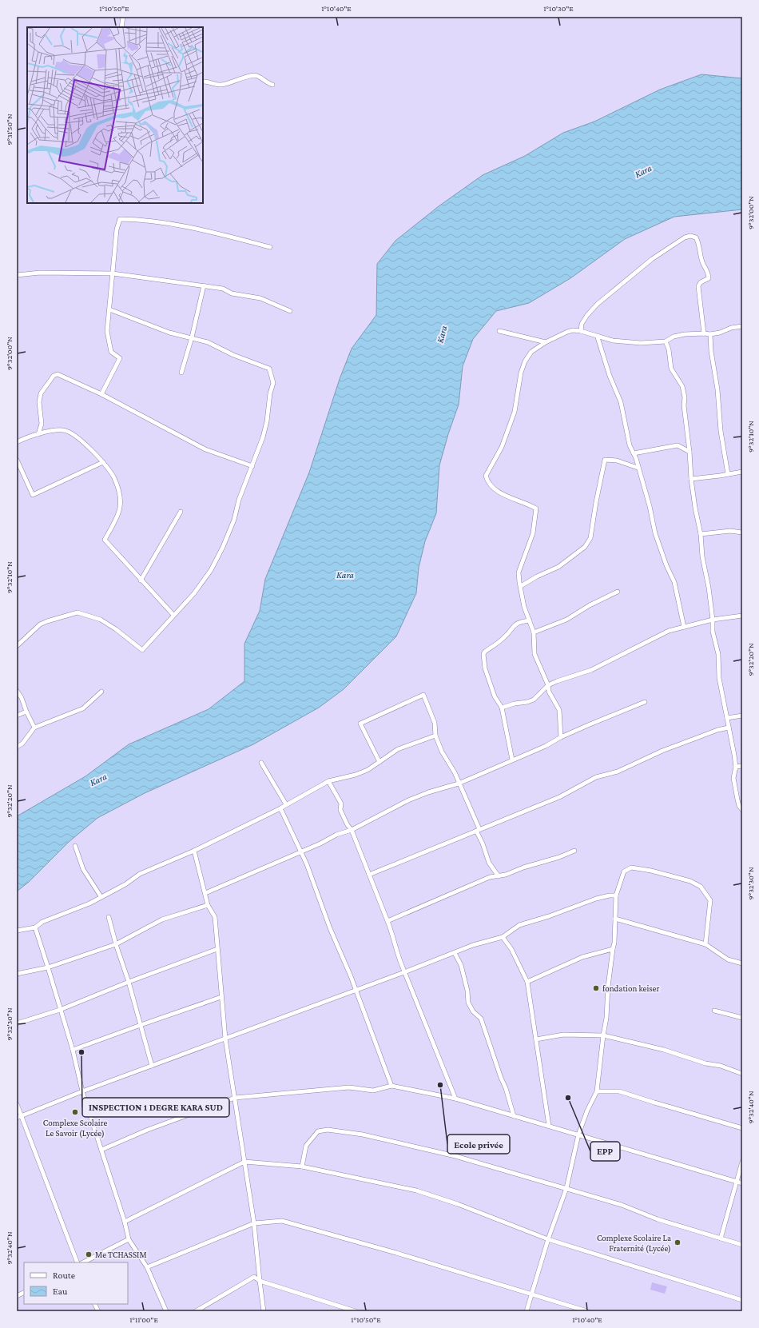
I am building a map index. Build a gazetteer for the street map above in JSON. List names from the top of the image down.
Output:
{
  "water": ["Kara"],
  "places": [
    "fondation keiser",
    "INSPECTION 1 DEGRE KARA SUD",
    "Ecole privée",
    "EPP",
    "Complexe Scolaire Le Savoir (Lycée)",
    "Complexe Scolaire La Fraternité (Lycée)",
    "Me TCHASSIM"
  ],
  "legend": ["Route", "Eau"],
  "coordinates": [
    "1°10'50\"E",
    "1°10'40\"E",
    "1°10'30\"E",
    "9°31'50\"N",
    "9°32'00\"N",
    "9°32'10\"N",
    "9°32'20\"N",
    "9°32'30\"N",
    "9°32'40\"N",
    "1°11'00\"E"
  ]
}
